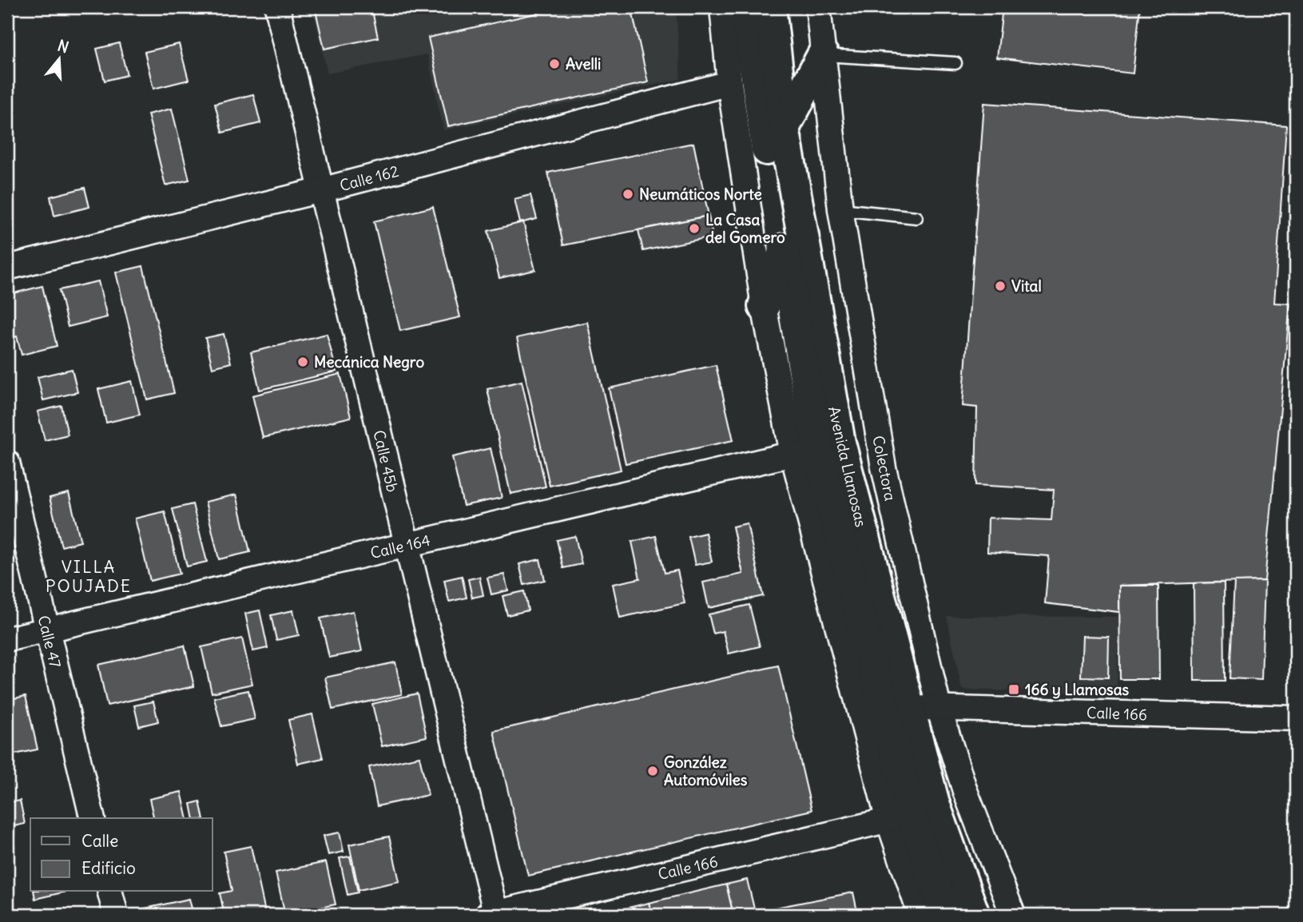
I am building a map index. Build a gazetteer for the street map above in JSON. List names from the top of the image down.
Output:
{
  "streets": {
    "highway": ["Avenida Llamosas"],
    "street": [
      "Calle 162",
      "Calle 45b",
      "Colectora",
      "Calle 164",
      "Calle 47",
      "Calle 166"
    ]
  },
  "crossings": [
    ["Calle 162", "Calle 45b"],
    ["Calle 162", "Colectora"],
    ["Calle 45b", "Calle 164"],
    ["Calle 45b", "Calle 166"],
    ["Avenida Llamosas", "Colectora"],
    ["Avenida Llamosas", "Calle 166"],
    ["Colectora", "Calle 164"],
    ["Colectora", "Calle 166"],
    ["Calle 164", "Calle 47"]
  ],
  "districts": ["VILLA POUJADE"],
  "places": {
    "other": [
      "Avelli",
      "Neumáticos Norte",
      "La Casa del Gomero",
      "Vital",
      "Mecánica Negro",
      "González Automóviles"
    ],
    "transit": ["166 y Llamosas"]
  },
  "legend": ["Calle", "Edificio"],
  "north": "top"
}
